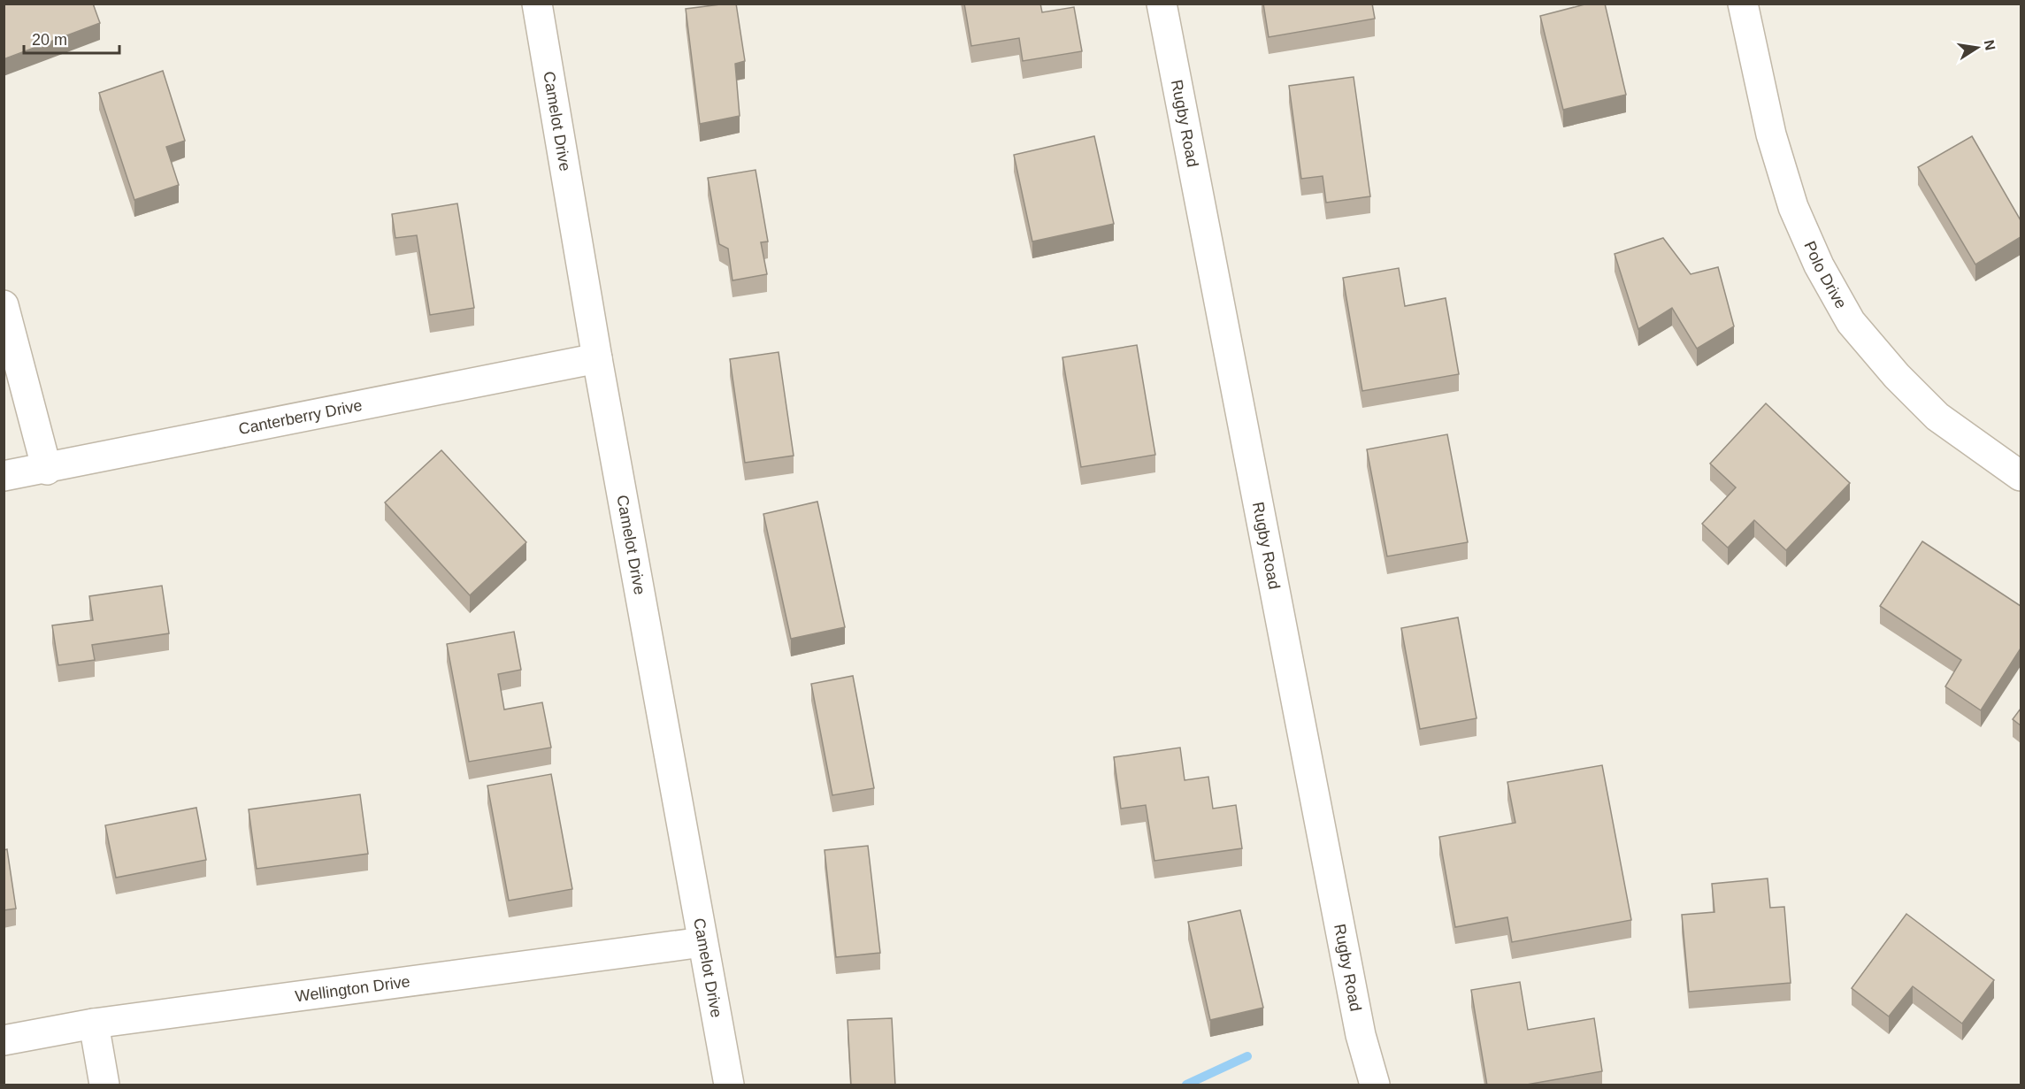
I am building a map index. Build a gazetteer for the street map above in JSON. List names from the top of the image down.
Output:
{
  "streets": {
    "street": [
      "Camelot Drive",
      "Rugby Road",
      "Polo Drive",
      "Canterberry Drive",
      "Wellington Drive"
    ]
  },
  "crossings": [
    ["Camelot Drive", "Canterberry Drive"],
    ["Camelot Drive", "Wellington Drive"]
  ],
  "scale_bar": "20 m",
  "north": "right"
}
